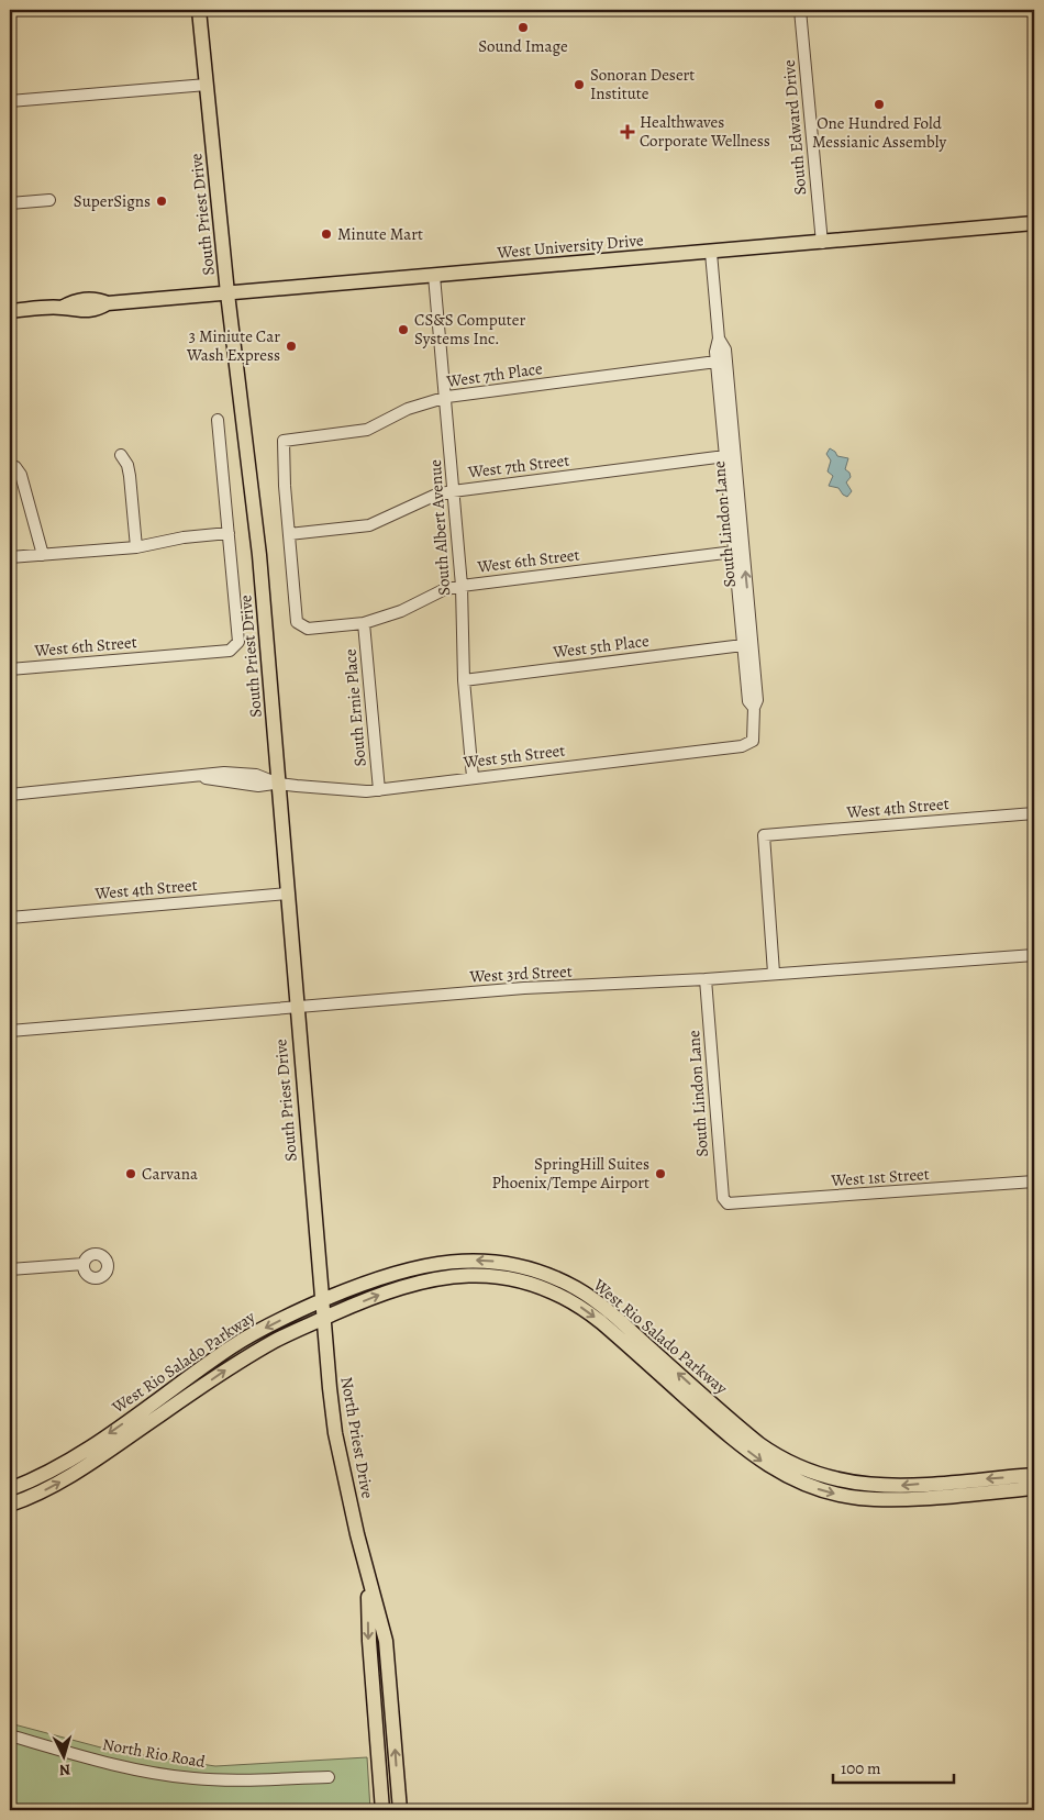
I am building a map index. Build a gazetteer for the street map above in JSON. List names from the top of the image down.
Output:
{
  "streets": {
    "main road": [
      "South Priest Drive",
      "West University Drive",
      "West Rio Salado Parkway",
      "North Priest Drive"
    ],
    "street": [
      "South Edward Drive",
      "West 7th Place",
      "West 7th Street",
      "South Lindon Lane",
      "South Albert Avenue",
      "West 6th Street",
      "West 5th Place",
      "South Ernie Place",
      "West 5th Street",
      "West 4th Street",
      "West 3rd Street",
      "West 1st Street",
      "North Rio Road"
    ]
  },
  "crossings": [
    ["South Edward Drive", "West University Drive"],
    ["South Priest Drive", "West University Drive"],
    ["South Priest Drive", "West 6th Street"],
    ["South Priest Drive", "West 5th Street"],
    ["South Priest Drive", "West 4th Street"],
    ["South Priest Drive", "West 3rd Street"],
    ["South Priest Drive", "West Rio Salado Parkway"],
    ["South Priest Drive", "North Priest Drive"],
    ["West University Drive", "South Lindon Lane"],
    ["West University Drive", "South Albert Avenue"],
    ["West 7th Place", "West 7th Street"],
    ["West 7th Place", "South Lindon Lane"],
    ["West 7th Place", "South Albert Avenue"],
    ["West 7th Place", "West 6th Street"],
    ["West 7th Street", "South Lindon Lane"],
    ["West 7th Street", "South Albert Avenue"],
    ["West 7th Street", "West 6th Street"],
    ["South Lindon Lane", "West 6th Street"],
    ["South Lindon Lane", "West 5th Place"],
    ["South Lindon Lane", "West 5th Street"],
    ["South Lindon Lane", "West 3rd Street"],
    ["South Lindon Lane", "West 1st Street"],
    ["South Albert Avenue", "West 6th Street"],
    ["South Albert Avenue", "West 5th Place"],
    ["South Albert Avenue", "West 5th Street"],
    ["West 6th Street", "South Ernie Place"],
    ["South Ernie Place", "West 5th Street"],
    ["West 4th Street", "West 3rd Street"],
    ["West Rio Salado Parkway", "North Priest Drive"]
  ],
  "places": {
    "other": [
      "Sound Image",
      "Sonoran Desert Institute",
      "One Hundred Fold Messianic Assembly",
      "SuperSigns",
      "Minute Mart",
      "CS&S Computer Systems Inc.",
      "3 Miniute Car Wash Express",
      "Carvana",
      "SpringHill Suites Phoenix/Tempe Airport"
    ],
    "health": ["Healthwaves Corporate Wellness"]
  },
  "scale_bar": "100 m",
  "north": "bottom"
}
